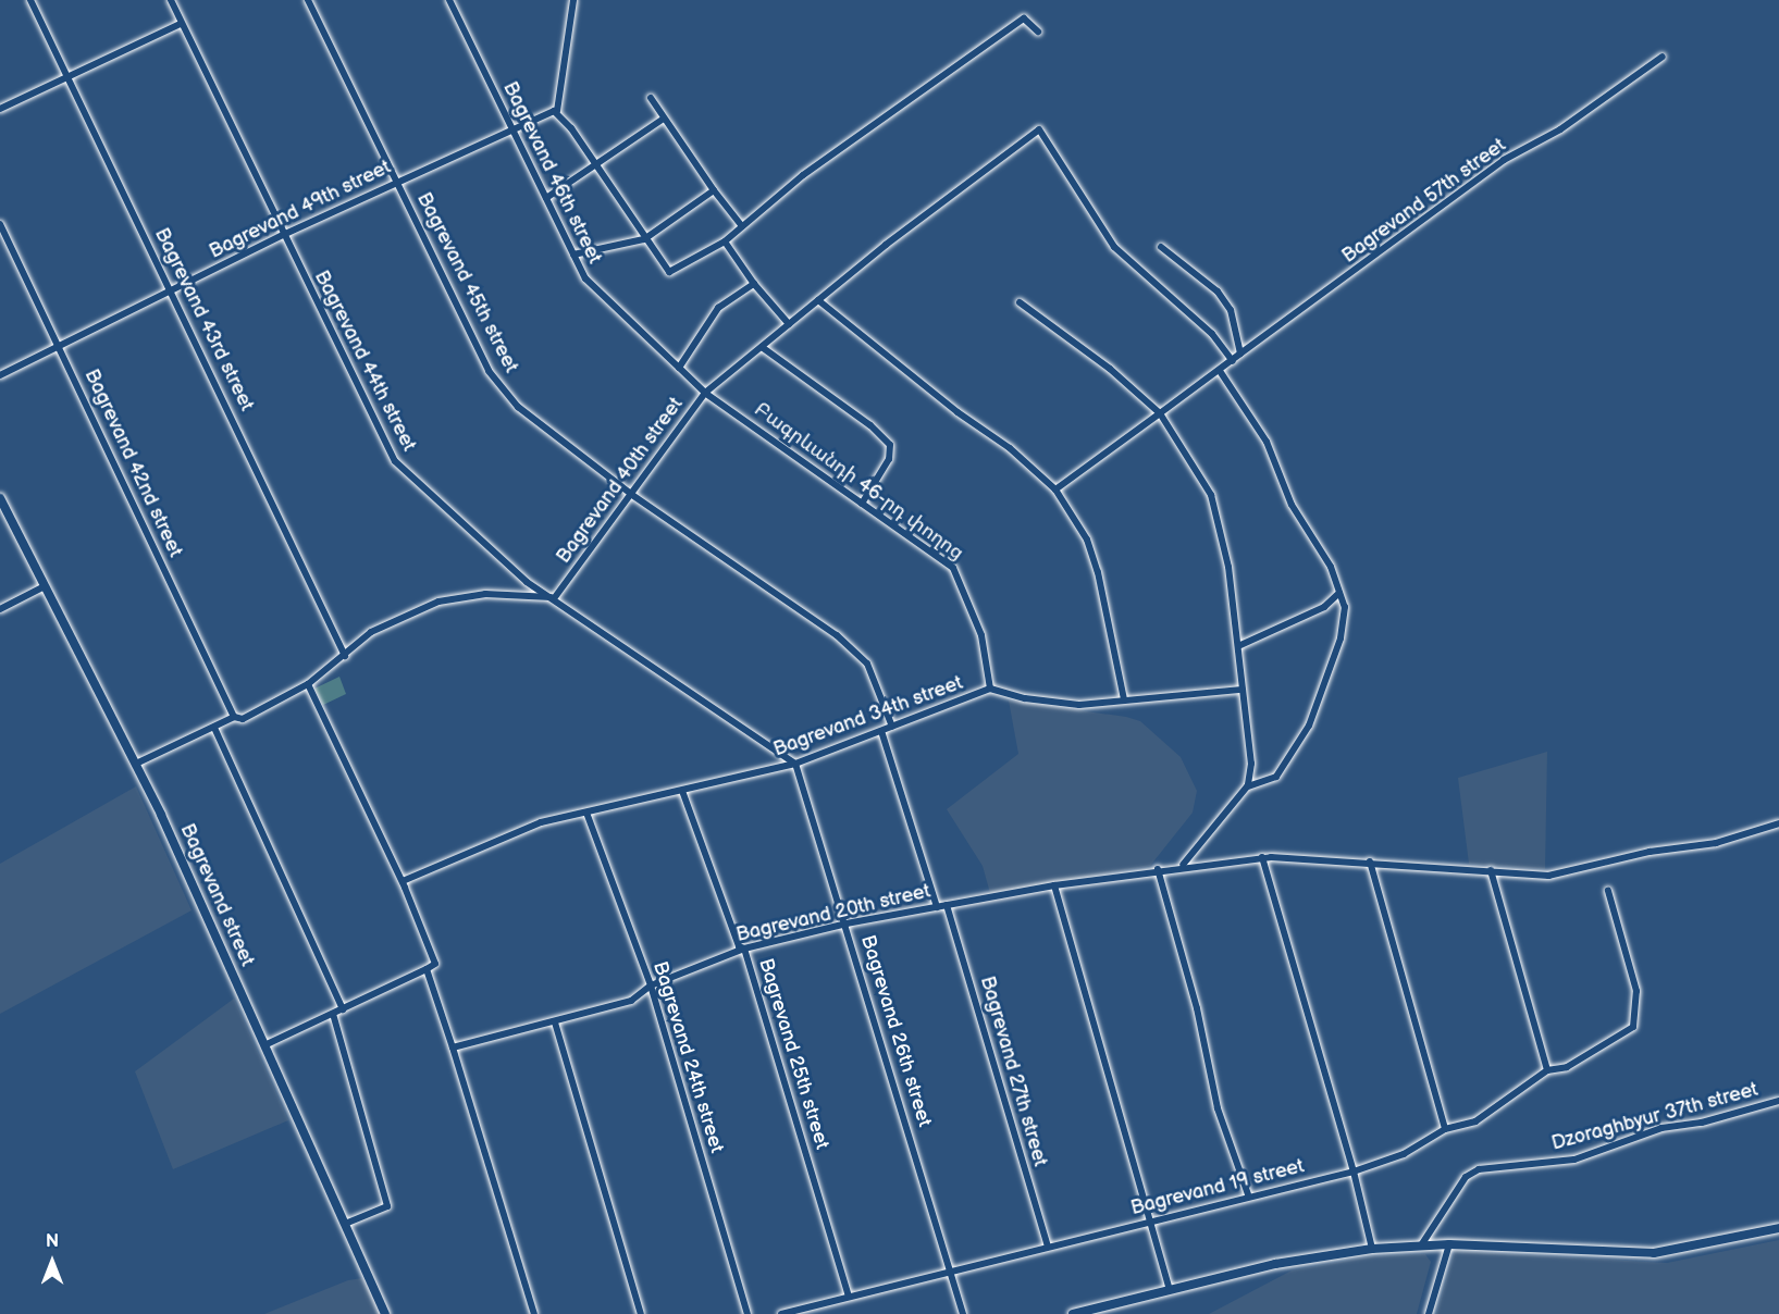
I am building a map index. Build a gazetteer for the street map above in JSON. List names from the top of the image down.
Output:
{
  "streets": {
    "main road": ["Bagrevand street"],
    "street": [
      "Bagrevand 46th street",
      "Bagrevand 57th street",
      "Bagrevand 49th street",
      "Bagrevand 45th street",
      "Bagrevand 43rd street",
      "Bagrevand 44th street",
      "Bagrevand 42nd street",
      "Bagrevand 40th street",
      "Բագրևանդի 46-րդ փողոց",
      "Bagrevand 34th street",
      "Bagrevand 20th street",
      "Bagrevand 26th street",
      "Bagrevand 25th street",
      "Bagrevand 24th street",
      "Bagrevand 27th street",
      "Dzoraghbyur 37th street",
      "Bagrevand 19 street"
    ]
  },
  "crossings": [
    ["Bagrevand 46th street", "Bagrevand 49th street"],
    ["Bagrevand 46th street", "Bagrevand 40th street"],
    ["Bagrevand 49th street", "Bagrevand 45th street"],
    ["Bagrevand 49th street", "Bagrevand 43rd street"],
    ["Bagrevand 49th street", "Bagrevand 44th street"],
    ["Bagrevand 49th street", "Bagrevand 42nd street"],
    ["Bagrevand 45th street", "Bagrevand 40th street"],
    ["Bagrevand 45th street", "Bagrevand 34th street"],
    ["Bagrevand 44th street", "Bagrevand 40th street"],
    ["Bagrevand 44th street", "Bagrevand 34th street"],
    ["Bagrevand 44th street", "Bagrevand 26th street"],
    ["Bagrevand 40th street", "Բագրևանդի 46-րդ փողոց"],
    ["Բագրևանդի 46-րդ փողոց", "Bagrevand 34th street"],
    ["Bagrevand 34th street", "Bagrevand 26th street"],
    ["Bagrevand 34th street", "Bagrevand 25th street"],
    ["Bagrevand 34th street", "Bagrevand 24th street"],
    ["Bagrevand 20th street", "Bagrevand 26th street"],
    ["Bagrevand 20th street", "Bagrevand 25th street"],
    ["Bagrevand 20th street", "Bagrevand 24th street"],
    ["Bagrevand 20th street", "Bagrevand 27th street"],
    ["Bagrevand 26th street", "Bagrevand 19 street"],
    ["Bagrevand 25th street", "Bagrevand 19 street"],
    ["Bagrevand 27th street", "Bagrevand 19 street"]
  ],
  "north": "top"
}
